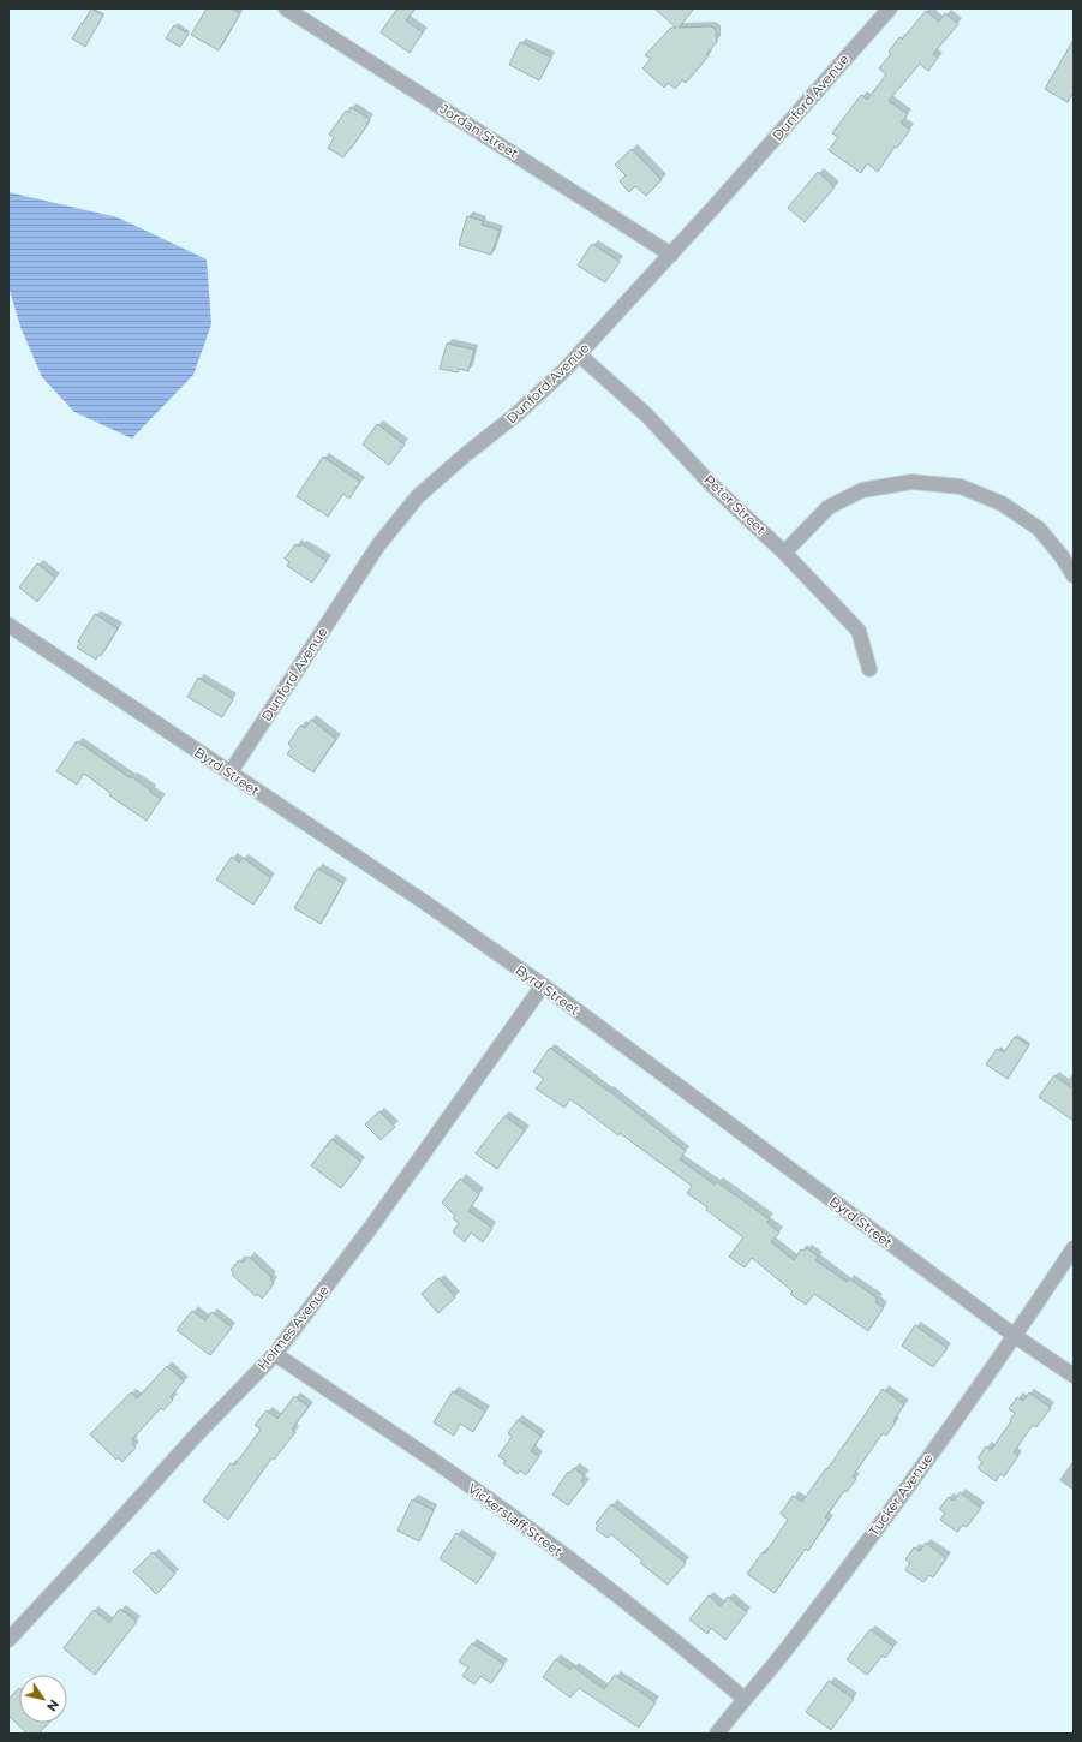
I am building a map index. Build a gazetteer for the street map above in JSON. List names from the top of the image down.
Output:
{
  "streets": {
    "street": [
      "Dunford Avenue",
      "Jordan Street",
      "Peter Street",
      "Byrd Street",
      "Holmes Avenue",
      "Tucker Avenue",
      "Vickerstaff Street"
    ]
  },
  "crossings": [
    ["Dunford Avenue", "Jordan Street"],
    ["Dunford Avenue", "Peter Street"],
    ["Dunford Avenue", "Byrd Street"],
    ["Byrd Street", "Holmes Avenue"],
    ["Byrd Street", "Tucker Avenue"],
    ["Holmes Avenue", "Vickerstaff Street"],
    ["Tucker Avenue", "Vickerstaff Street"]
  ],
  "north": "bottom right"
}
